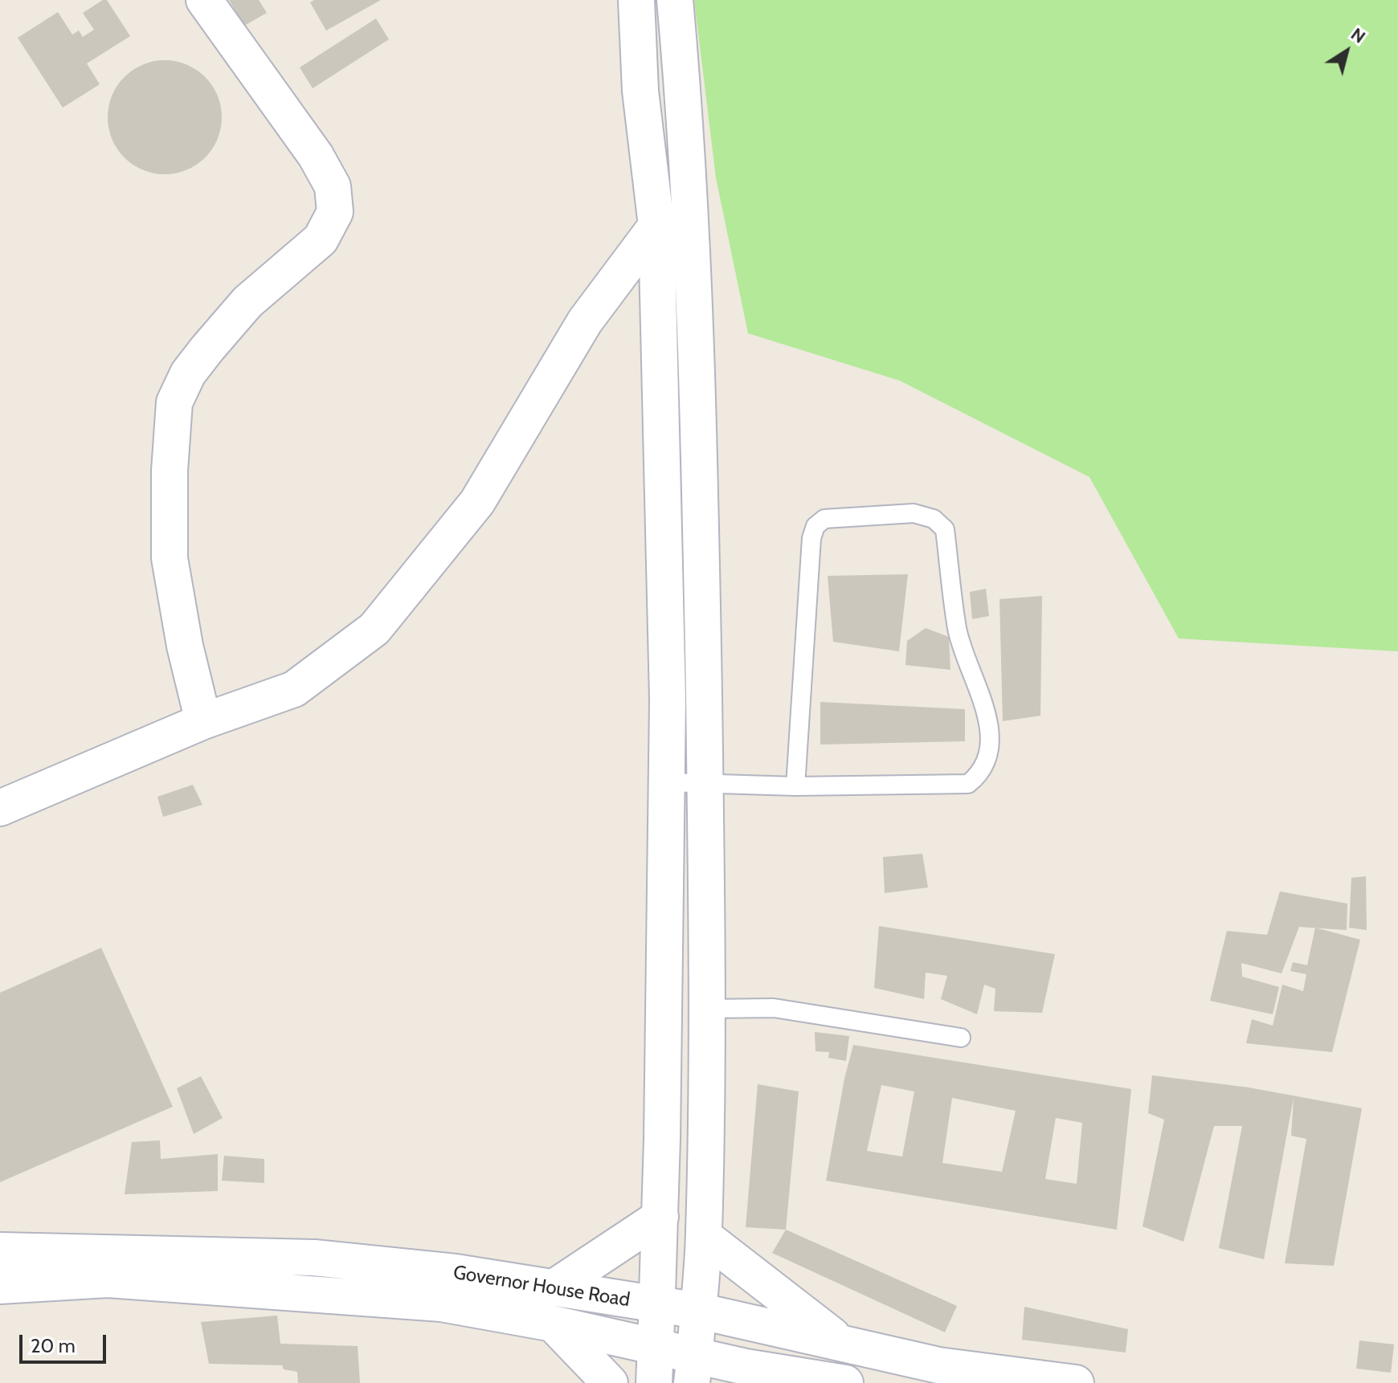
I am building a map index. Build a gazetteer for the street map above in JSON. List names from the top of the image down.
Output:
{
  "streets": {
    "street": ["Governor House Road"]
  },
  "scale_bar": "20 m",
  "north": "top right"
}
